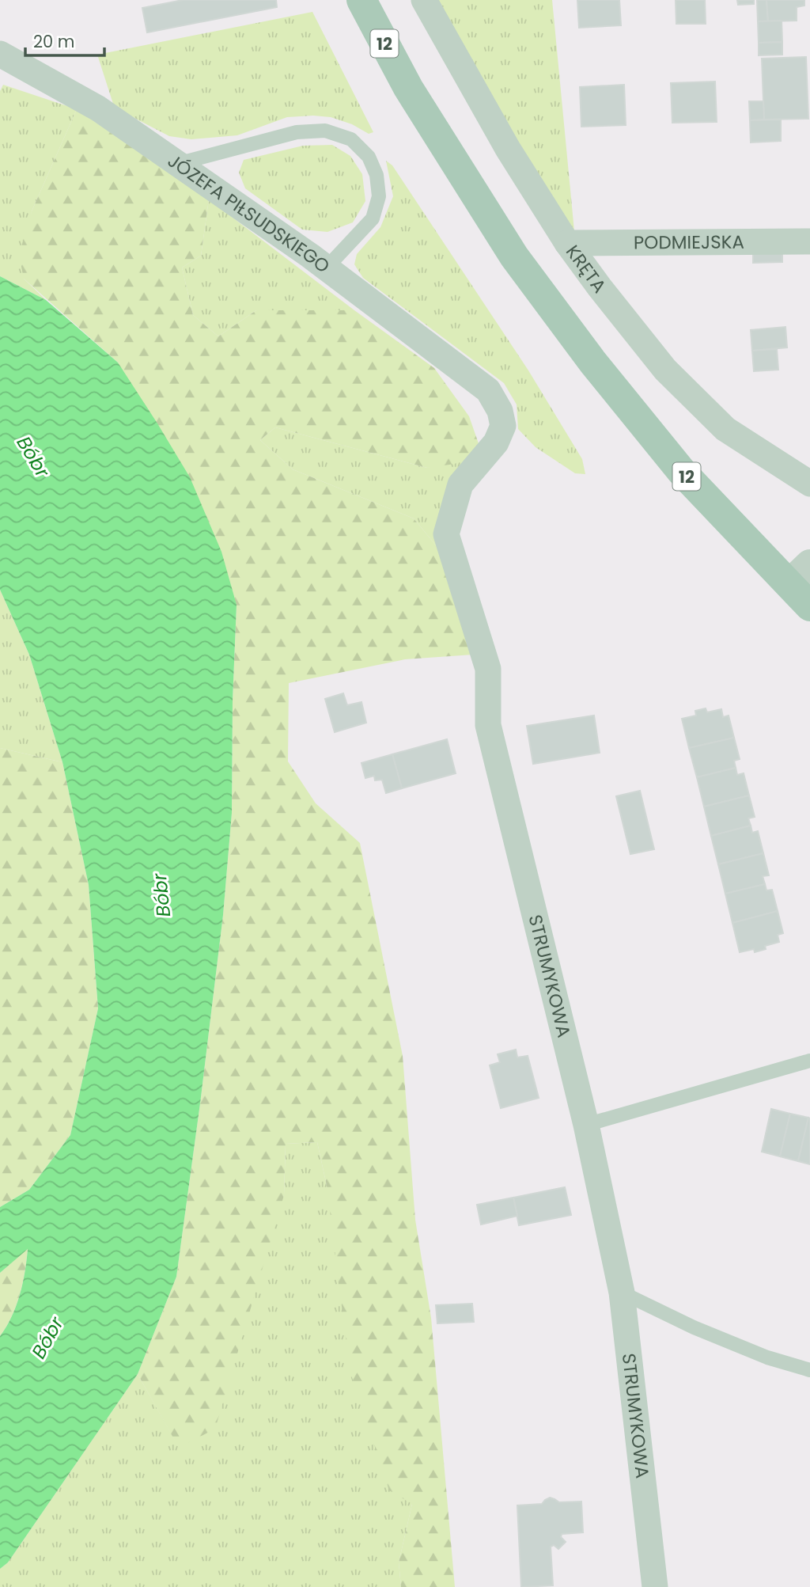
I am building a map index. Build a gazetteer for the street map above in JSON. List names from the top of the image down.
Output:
{
  "streets": {
    "main road": ["12"],
    "street": [
      "JÓZEFA PIŁSUDSKIEGO",
      "PODMIEJSKA",
      "KRĘTA",
      "STRUMYKOWA"
    ]
  },
  "crossings": [
    ["JÓZEFA PIŁSUDSKIEGO", "STRUMYKOWA"],
    ["PODMIEJSKA", "KRĘTA"]
  ],
  "water": ["Bóbr"],
  "scale_bar": "20 m"
}
